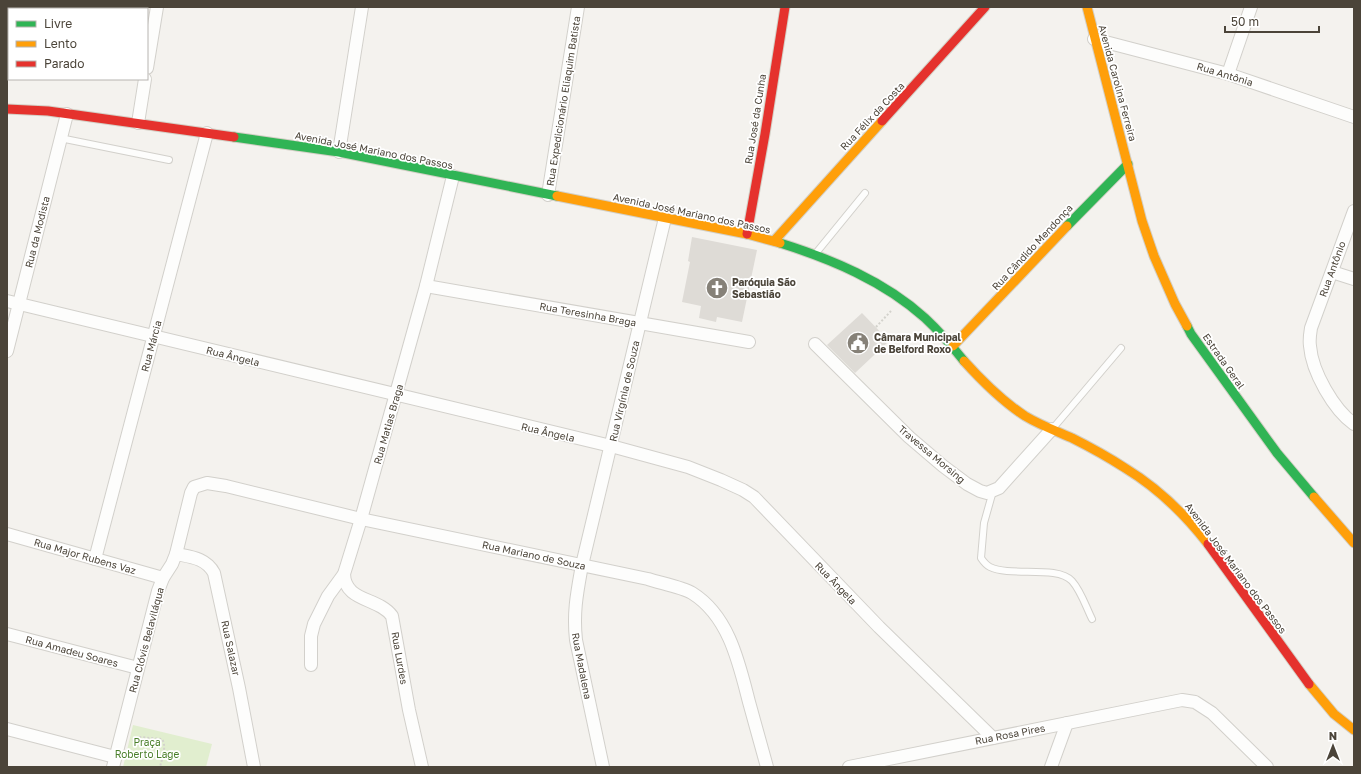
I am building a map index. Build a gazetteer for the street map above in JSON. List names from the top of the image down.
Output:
{
  "streets": {
    "main road": [
      "Avenida Carolina Ferreira",
      "Rua Félix da Costa",
      "Rua José da Cunha",
      "Avenida José Mariano dos Passos",
      "Rua Cândido Mendonça",
      "Estrada Geral"
    ],
    "street": [
      "Rua Antônia",
      "Rua Expedicionário Eliaquim Batista",
      "Rua da Modista",
      "Rua Antônio",
      "Rua Teresinha Braga",
      "Rua Márcia",
      "Rua Ângela",
      "Rua Virgínia de Souza",
      "Rua Matias Braga",
      "Travessa Morsing",
      "Rua Mariano de Souza",
      "Rua Major Rubens Vaz",
      "Rua Clóvis Belaviláqua",
      "Rua Salazar",
      "Rua Amadeu Soares",
      "Rua Lurdes",
      "Rua Madalena",
      "Rua Rosa Pires"
    ]
  },
  "crossings": [
    ["Rua Antônia", "Avenida Carolina Ferreira"],
    ["Avenida Carolina Ferreira", "Rua Cândido Mendonça"],
    ["Avenida Carolina Ferreira", "Estrada Geral"],
    ["Rua Expedicionário Eliaquim Batista", "Avenida José Mariano dos Passos"],
    ["Rua Félix da Costa", "Avenida José Mariano dos Passos"],
    ["Rua José da Cunha", "Avenida José Mariano dos Passos"],
    ["Avenida José Mariano dos Passos", "Rua da Modista"],
    ["Avenida José Mariano dos Passos", "Rua Cândido Mendonça"],
    ["Avenida José Mariano dos Passos", "Rua Márcia"],
    ["Avenida José Mariano dos Passos", "Rua Virgínia de Souza"],
    ["Avenida José Mariano dos Passos", "Rua Matias Braga"],
    ["Rua da Modista", "Rua Ângela"],
    ["Rua Cândido Mendonça", "Estrada Geral"],
    ["Rua Teresinha Braga", "Rua Virgínia de Souza"],
    ["Rua Teresinha Braga", "Rua Matias Braga"],
    ["Rua Márcia", "Rua Ângela"],
    ["Rua Márcia", "Rua Major Rubens Vaz"],
    ["Rua Ângela", "Rua Virgínia de Souza"],
    ["Rua Ângela", "Rua Matias Braga"],
    ["Rua Ângela", "Rua Rosa Pires"],
    ["Rua Virgínia de Souza", "Rua Mariano de Souza"],
    ["Rua Virgínia de Souza", "Rua Madalena"],
    ["Rua Matias Braga", "Rua Mariano de Souza"],
    ["Rua Matias Braga", "Rua Lurdes"],
    ["Rua Mariano de Souza", "Rua Clóvis Belaviláqua"],
    ["Rua Mariano de Souza", "Rua Madalena"],
    ["Rua Major Rubens Vaz", "Rua Clóvis Belaviláqua"],
    ["Rua Clóvis Belaviláqua", "Rua Salazar"],
    ["Rua Clóvis Belaviláqua", "Rua Amadeu Soares"]
  ],
  "parks": ["Praça Roberto Lage"],
  "places": {
    "church": ["Paróquia São Sebastião"],
    "public building": ["Câmara Municipal de Belford Roxo"]
  },
  "legend": ["Livre", "Lento", "Parado"],
  "scale_bar": "50 m",
  "north": "top"
}
